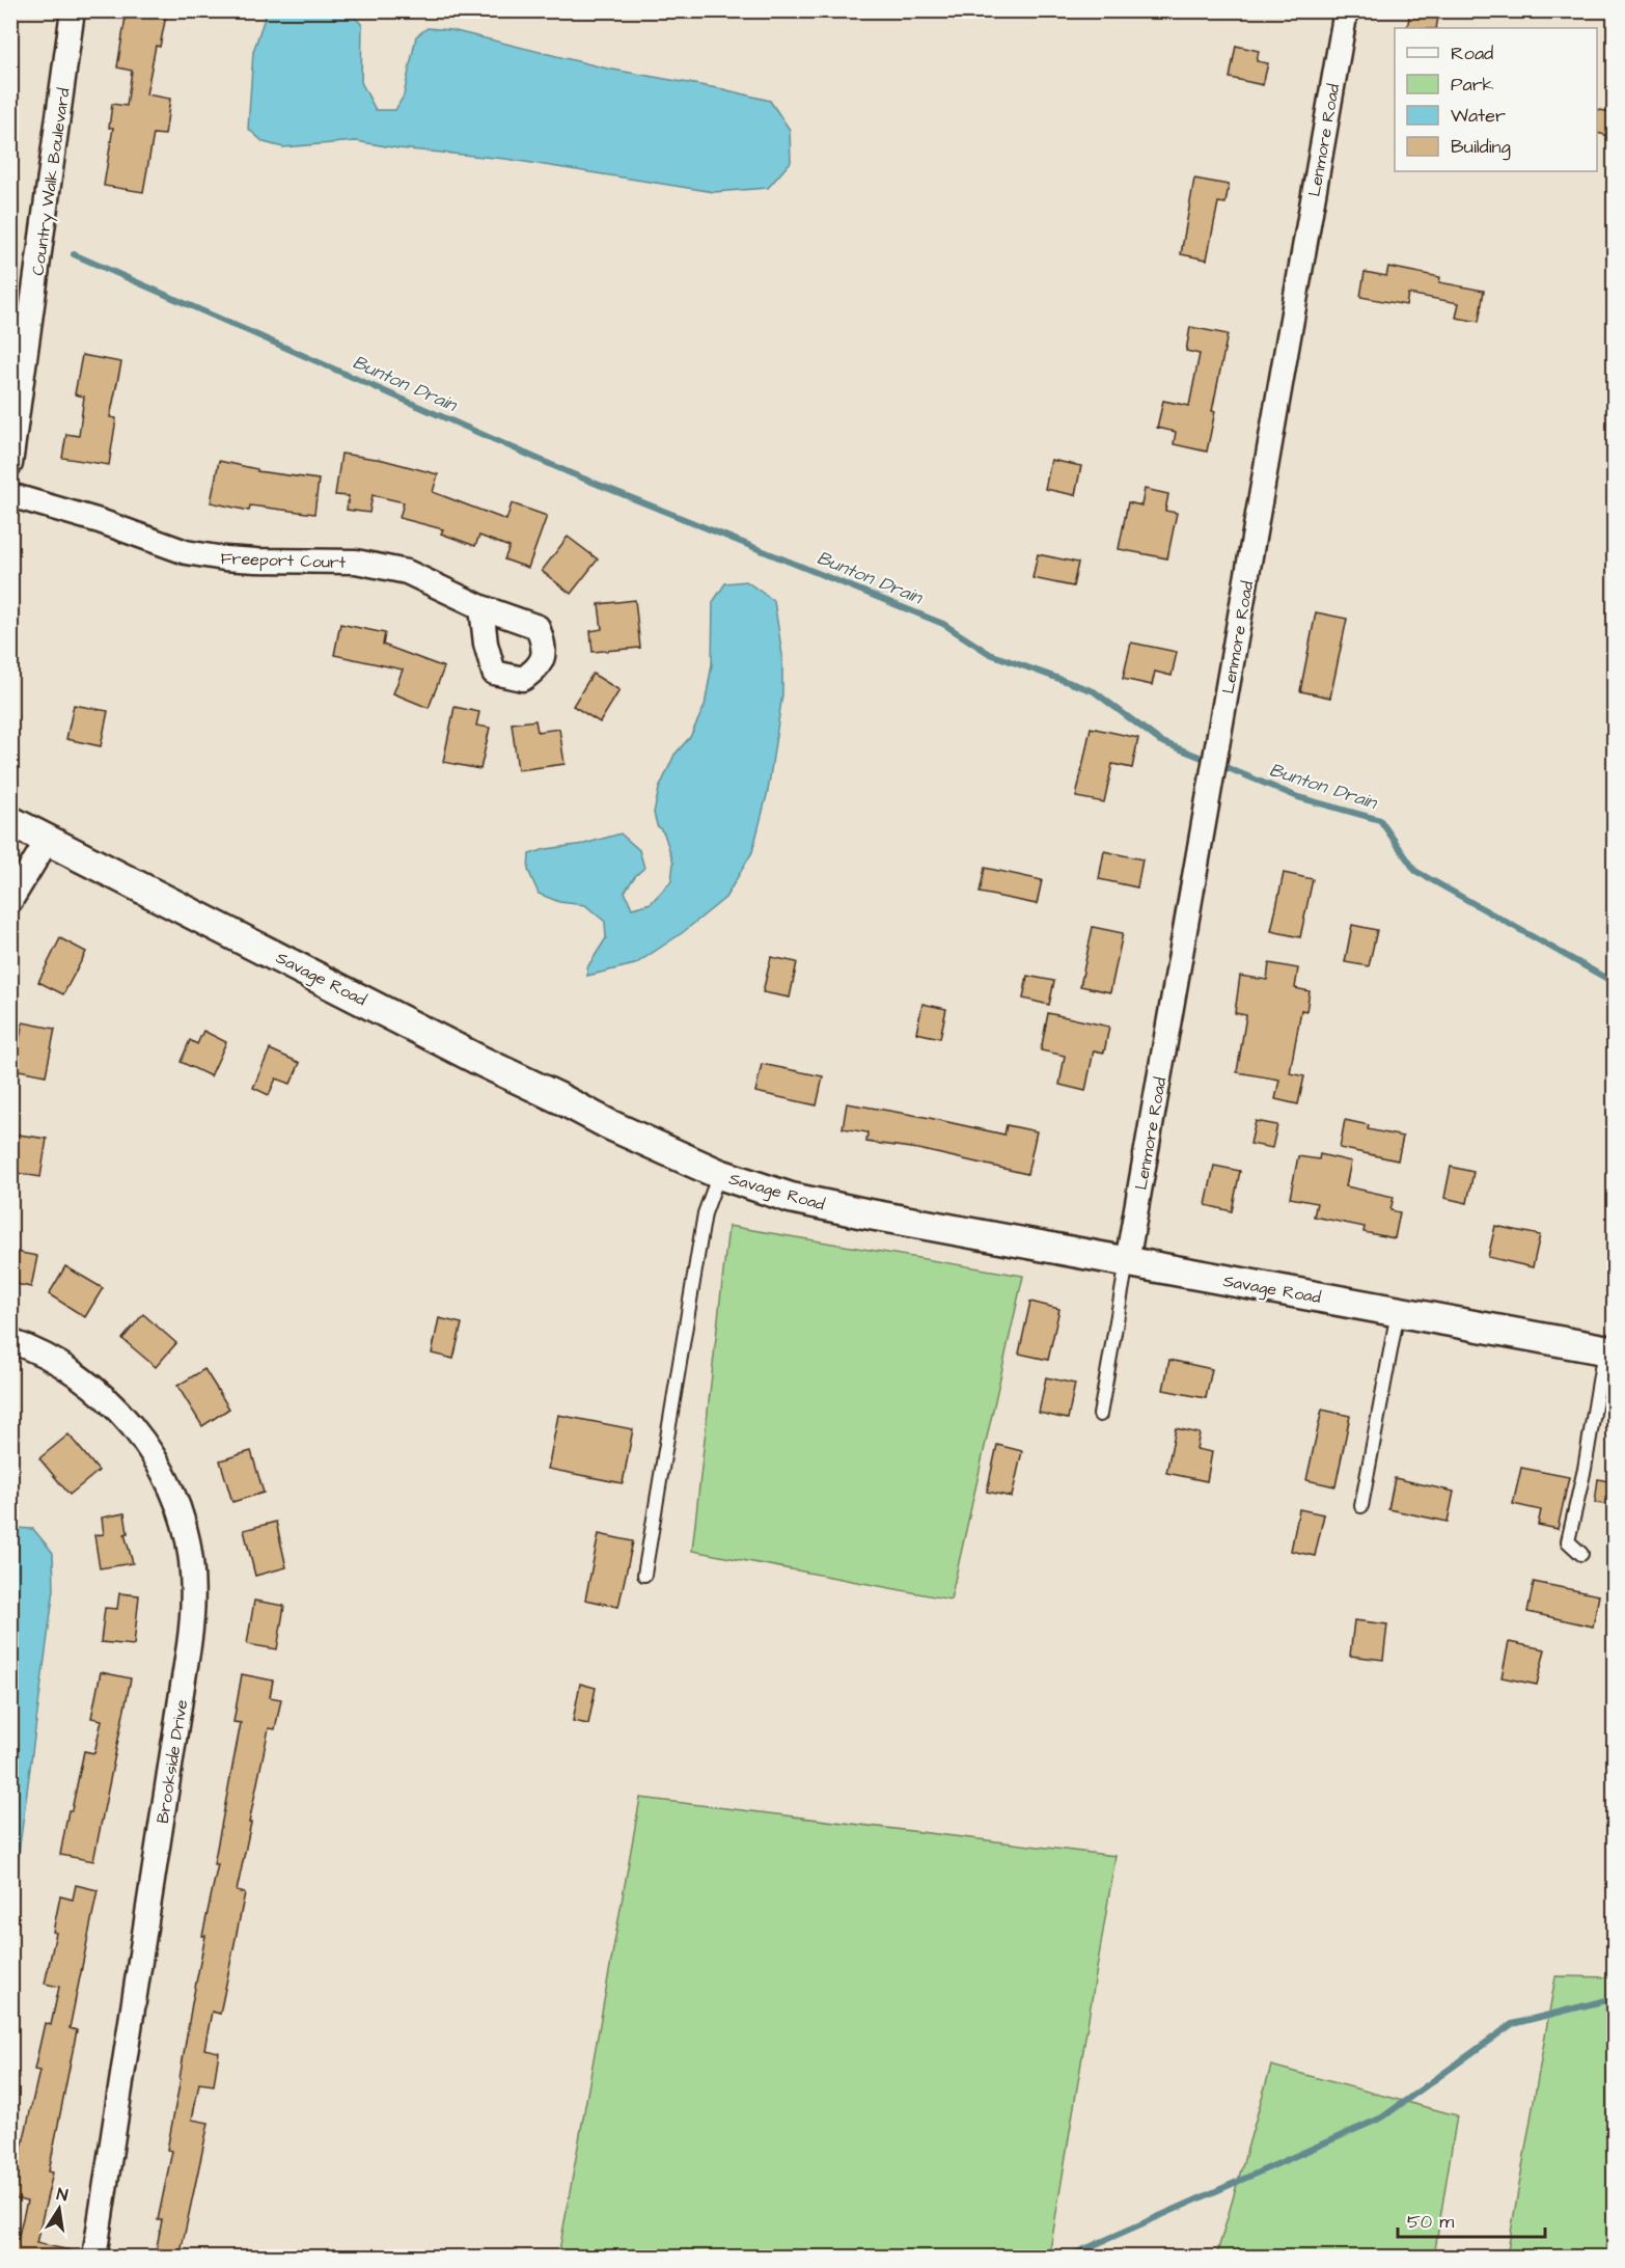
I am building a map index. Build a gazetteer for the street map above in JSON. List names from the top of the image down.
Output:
{
  "streets": {
    "street": [
      "Lenmore Road",
      "Country Walk Boulevard",
      "Freeport Court",
      "Savage Road",
      "Brookside Drive"
    ]
  },
  "crossings": [
    ["Lenmore Road", "Savage Road"]
  ],
  "water": ["Bunton Drain"],
  "legend": [
    "Road",
    "Park",
    "Water",
    "Building"
  ],
  "scale_bar": "50 m",
  "north": "top"
}
